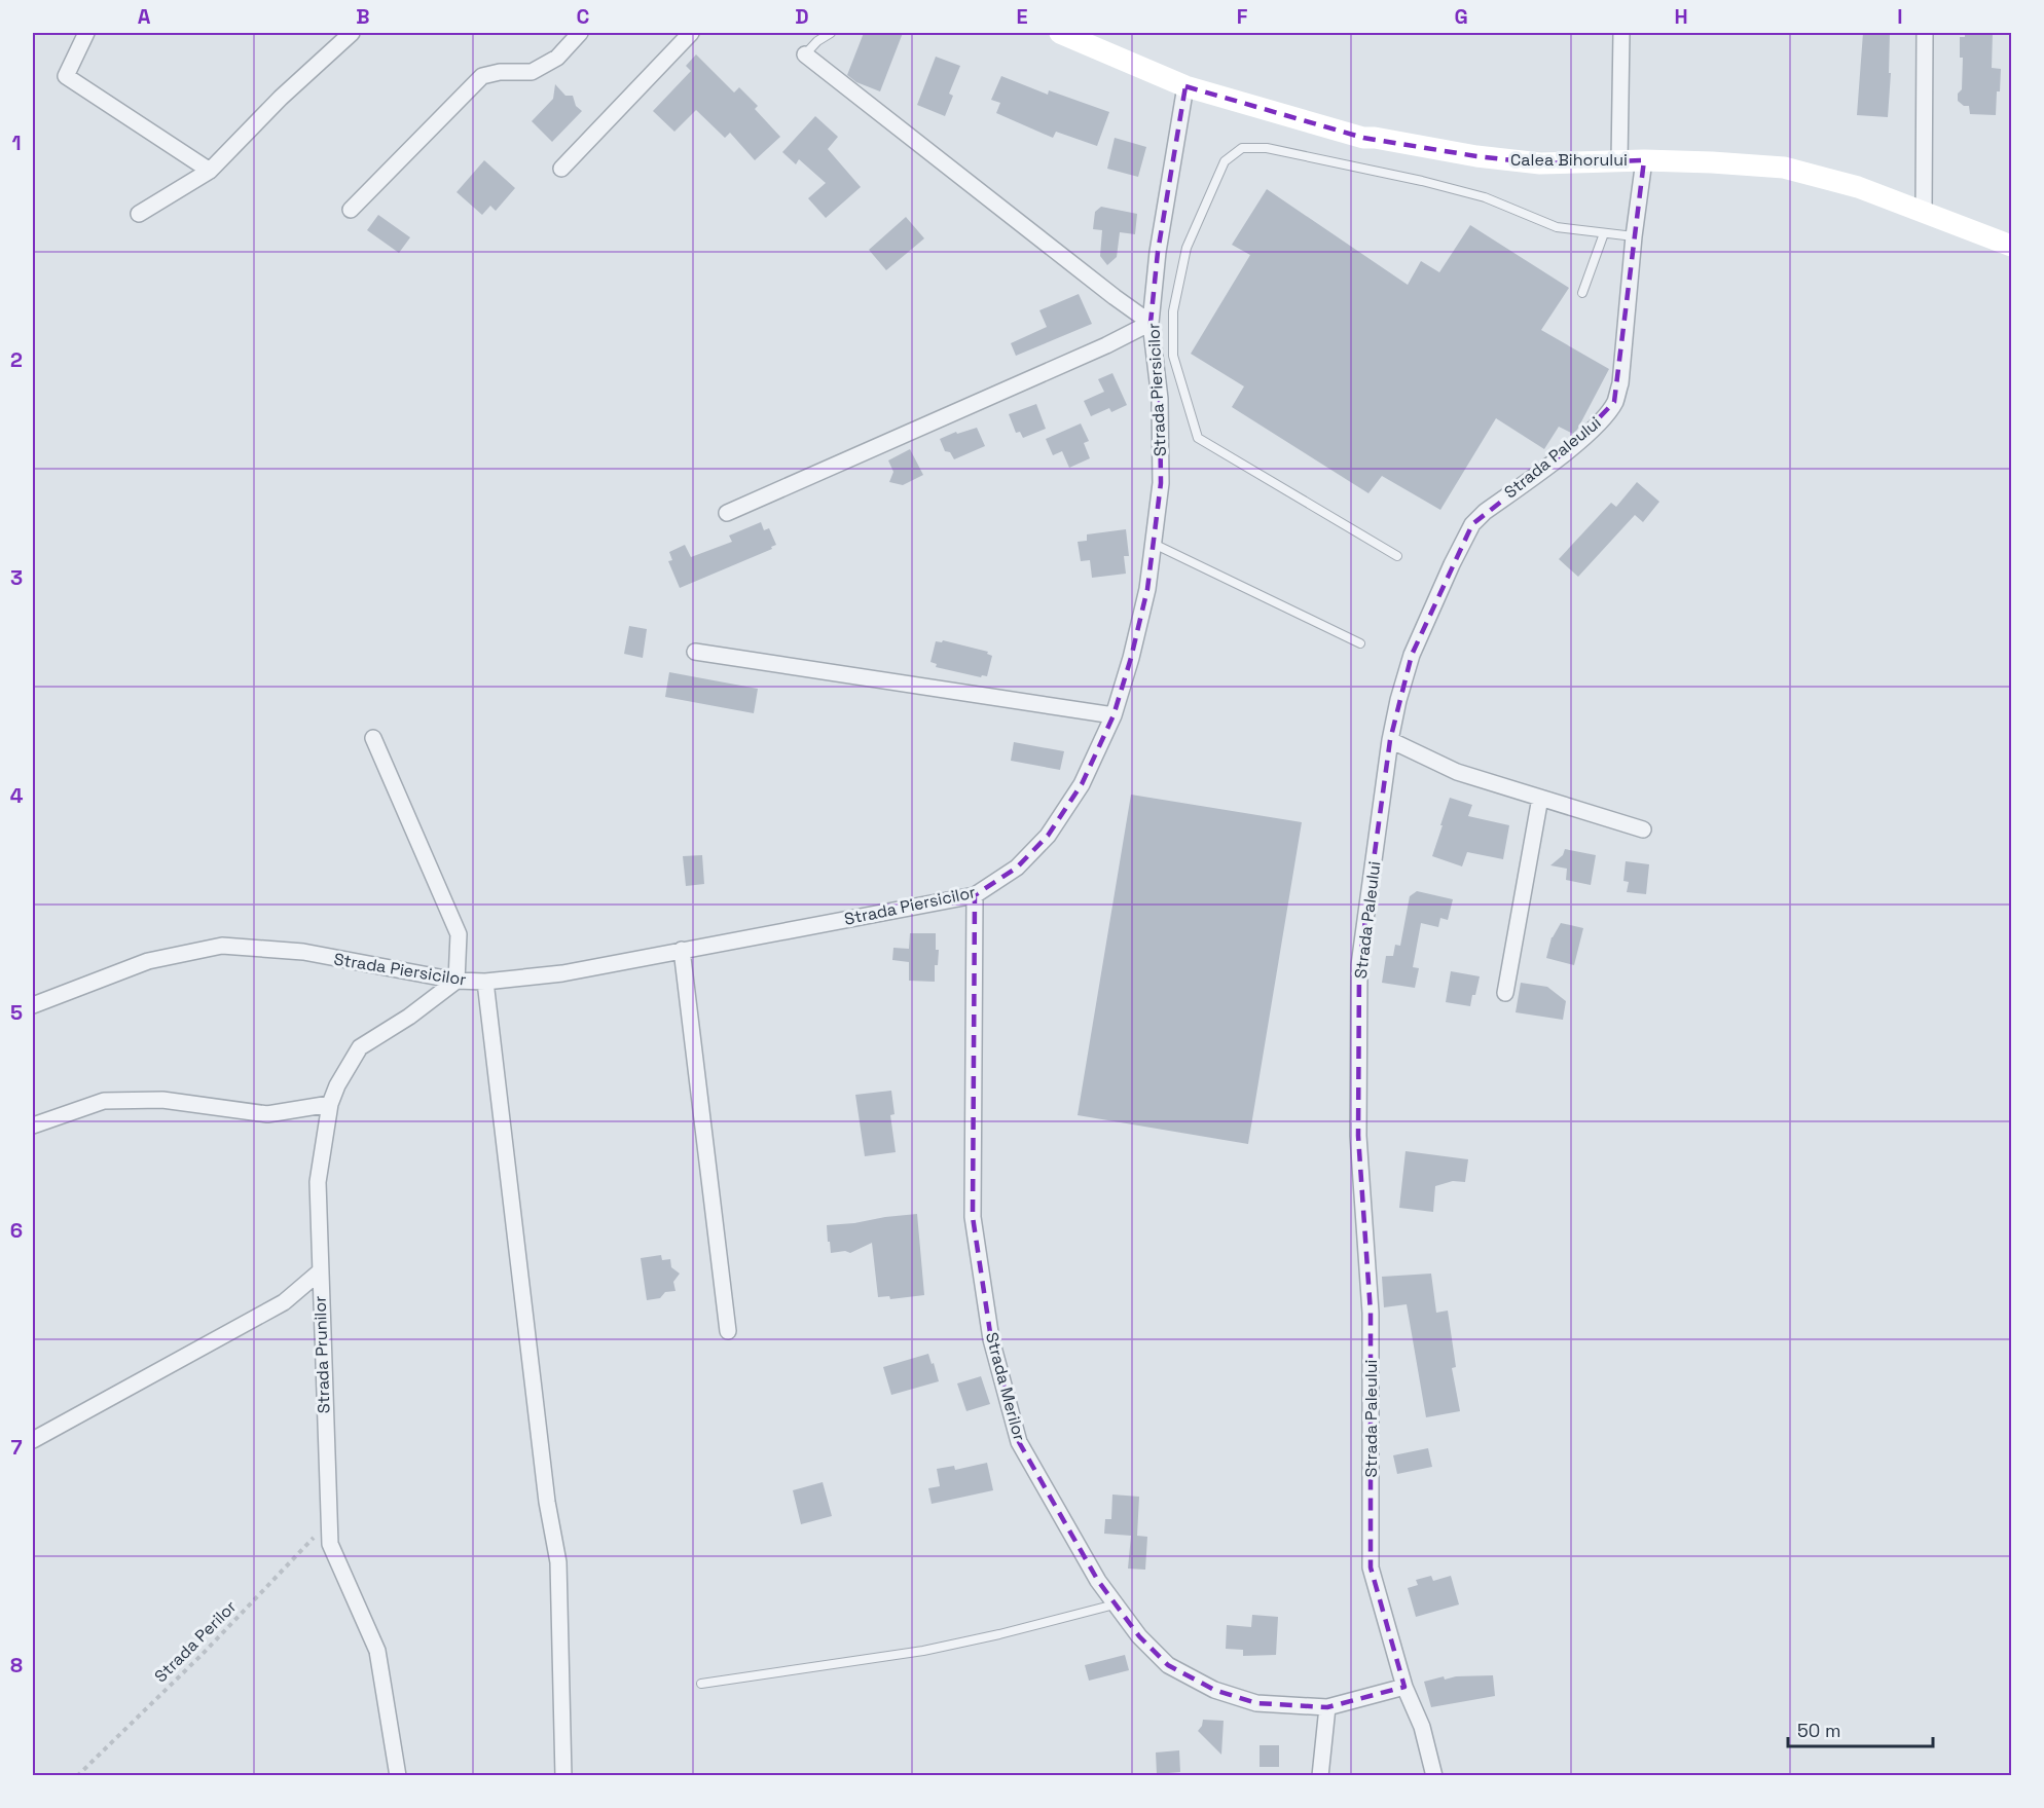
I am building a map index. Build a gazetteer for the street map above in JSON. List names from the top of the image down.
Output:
{
  "streets": {
    "main road": ["Calea Bihorului"],
    "street": [
      "Strada Piersicilor",
      "Strada Paleului",
      "Strada Prunilor",
      "Strada Merilor"
    ],
    "path": ["Strada Perilor"]
  },
  "crossings": [
    ["Calea Bihorului", "Strada Piersicilor"],
    ["Calea Bihorului", "Strada Paleului"],
    ["Strada Piersicilor", "Strada Prunilor"],
    ["Strada Piersicilor", "Strada Merilor"],
    ["Strada Prunilor", "Strada Perilor"]
  ],
  "scale_bar": "50 m",
  "grid": {
    "columns": [
      "A",
      "B",
      "C",
      "D",
      "E",
      "F",
      "G",
      "H",
      "I"
    ],
    "rows": [
      "1",
      "2",
      "3",
      "4",
      "5",
      "6",
      "7",
      "8"
    ]
  }
}
